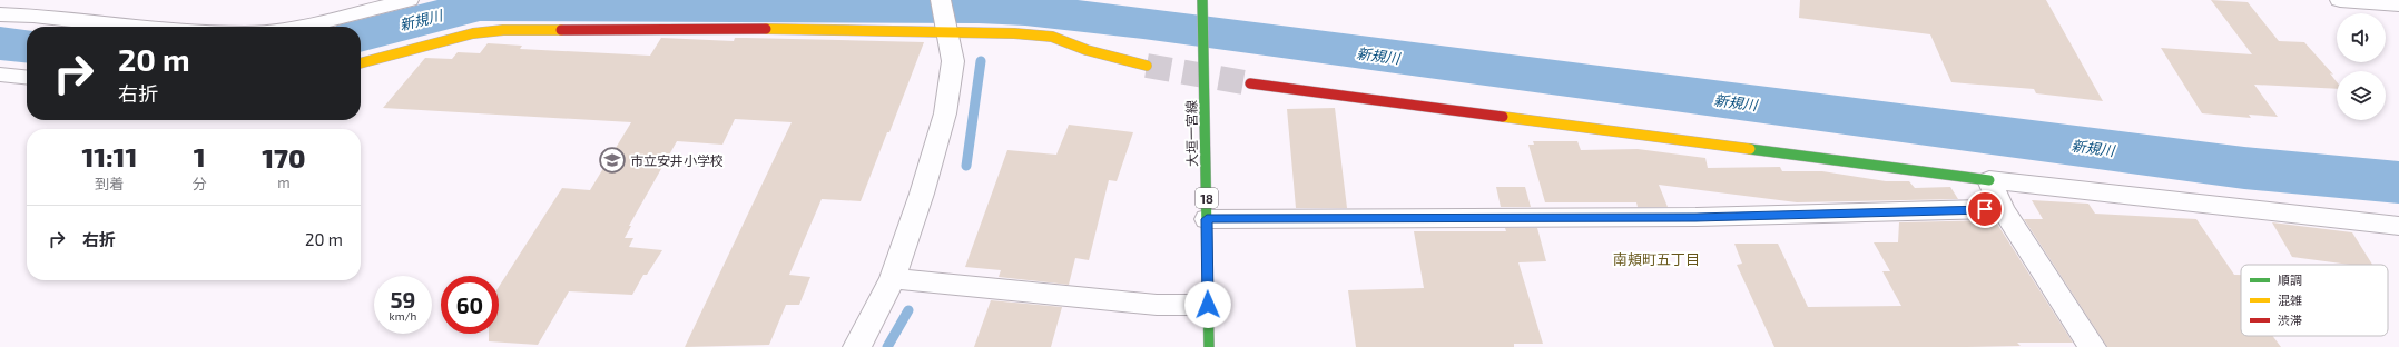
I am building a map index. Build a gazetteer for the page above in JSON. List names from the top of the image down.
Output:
{
  "streets": {
    "street": ["大垣一宮線", "18"]
  },
  "districts": ["南頬町五丁目"],
  "water": ["新規川"],
  "places": {
    "school or university": ["市立安井小学校"]
  },
  "legend": ["順調", "混雑", "渋滞"],
  "page": {
    "turn": ["20 m", "右折"],
    "eta": [
      "11:11",
      "到着",
      "1",
      "分",
      "170",
      "m"
    ],
    "list": [
      {
        "name": "右折",
        "value": "20 m"
      }
    ],
    "speed": "59 km/h",
    "limit": "60"
  }
}
